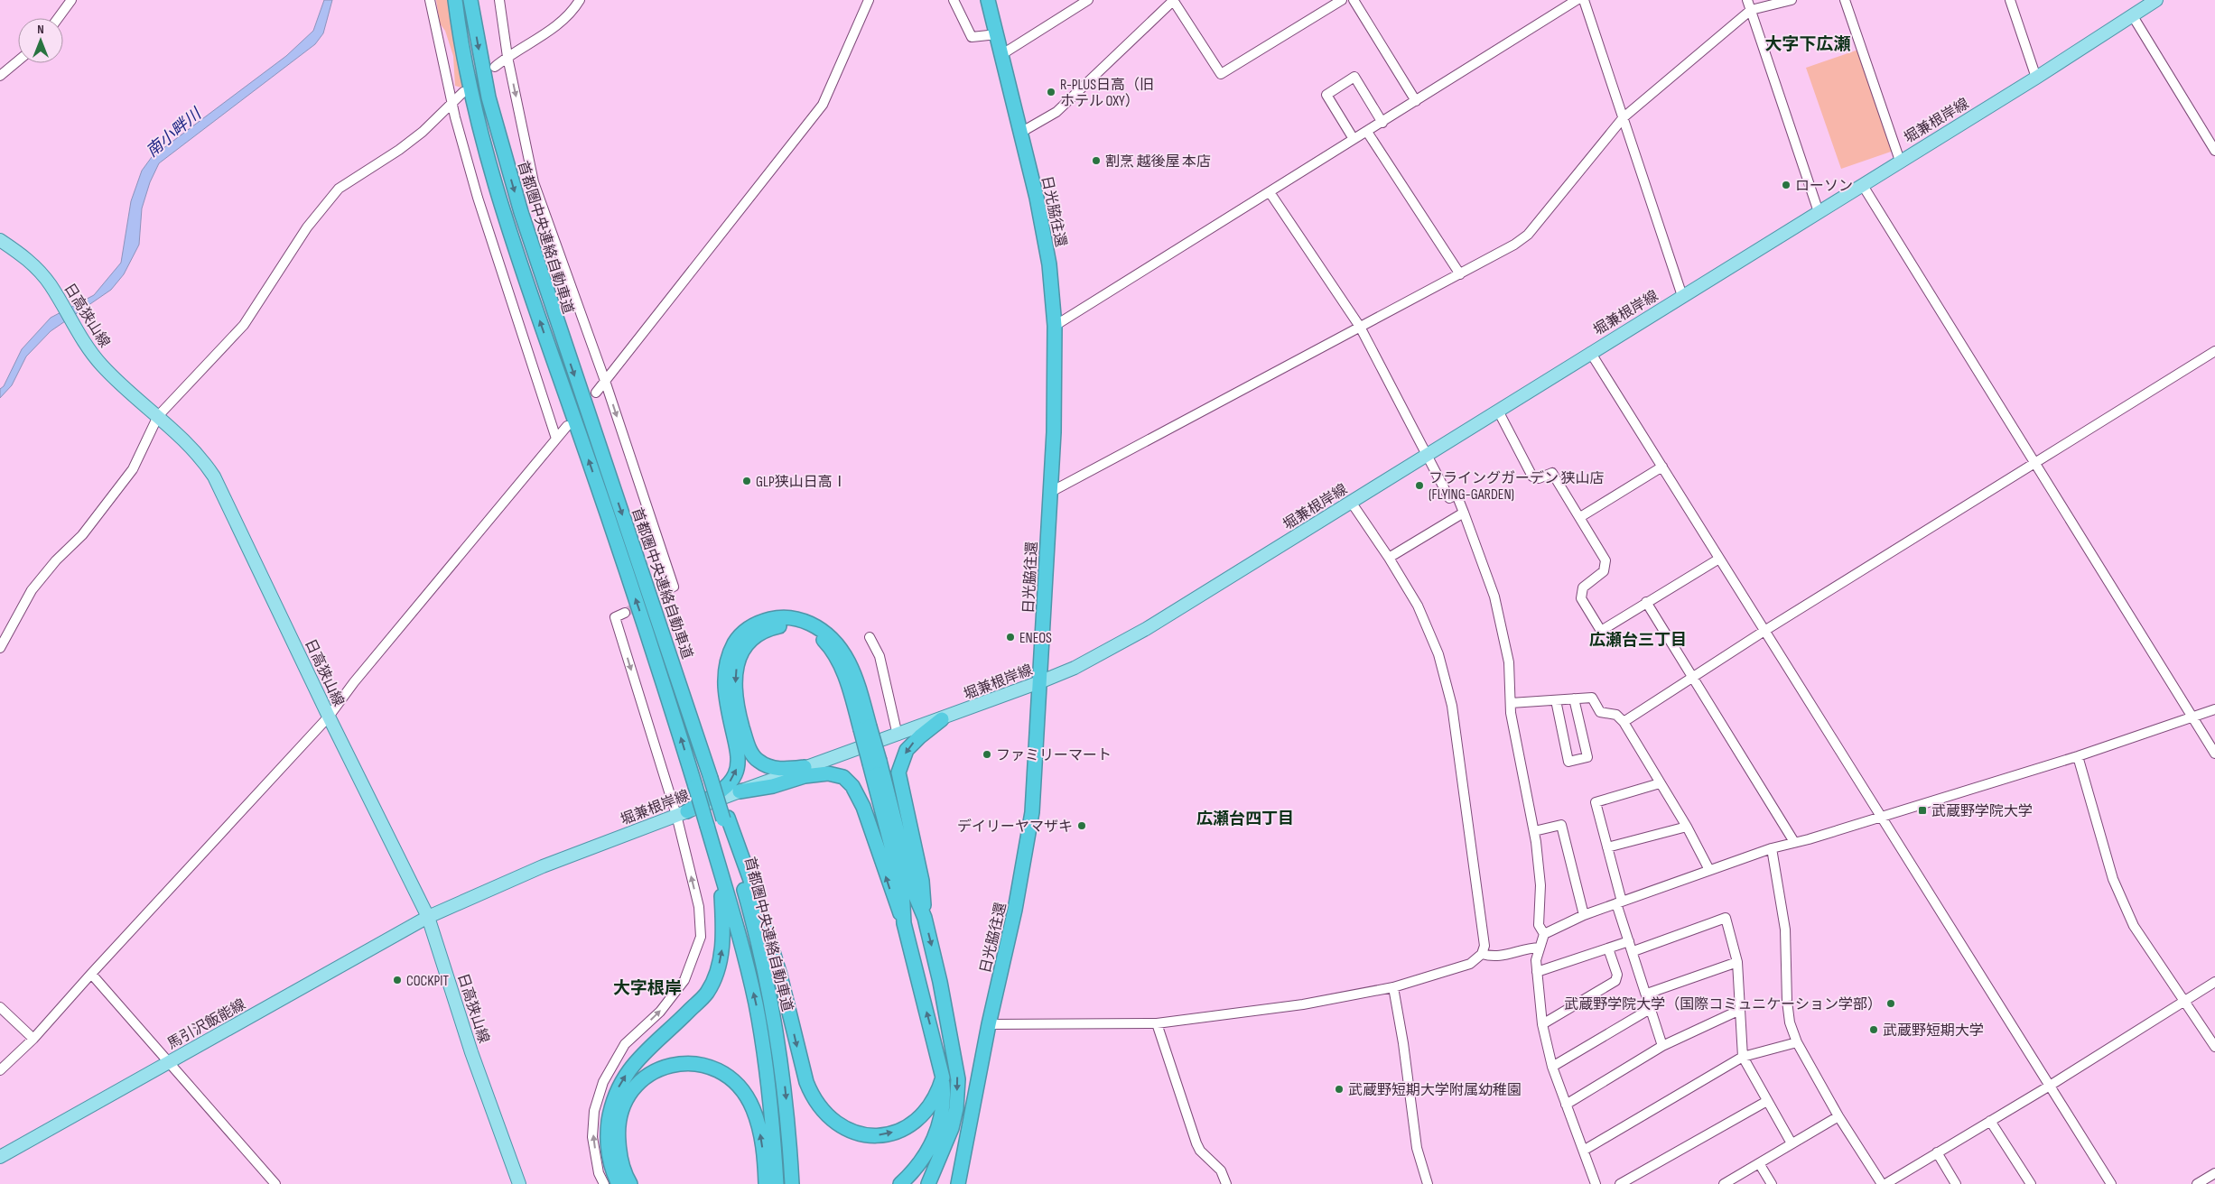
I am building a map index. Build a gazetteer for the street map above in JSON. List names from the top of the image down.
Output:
{
  "streets": {
    "highway": ["日光脇往還", "首都圏中央連絡自動車道"],
    "main road": ["堀兼根岸線", "日高狭山線", "馬引沢飯能線"]
  },
  "crossings": [
    ["堀兼根岸線", "日光脇往還"],
    ["堀兼根岸線", "日高狭山線"],
    ["堀兼根岸線", "馬引沢飯能線"],
    ["日高狭山線", "馬引沢飯能線"]
  ],
  "districts": [
    "大字下広瀬",
    "広瀬台三丁目",
    "広瀬台四丁目",
    "大字根岸"
  ],
  "water": ["南小畔川"],
  "places": {
    "other": [
      "R-PLUS日高（旧 ホテル OXY）",
      "割烹 越後屋 本店",
      "ローソン",
      "GLP狭山日高Ⅰ",
      "フライングガーデン 狭山店 (FLYING-GARDEN)",
      "ENEOS",
      "ファミリーマート",
      "デイリーヤマザキ",
      "COCKPIT",
      "武蔵野学院大学（国際コミュニケーション学部）",
      "武蔵野短期大学",
      "武蔵野短期大学附属幼稚園"
    ],
    "transit": ["武蔵野学院大学"]
  },
  "north": "top"
}
